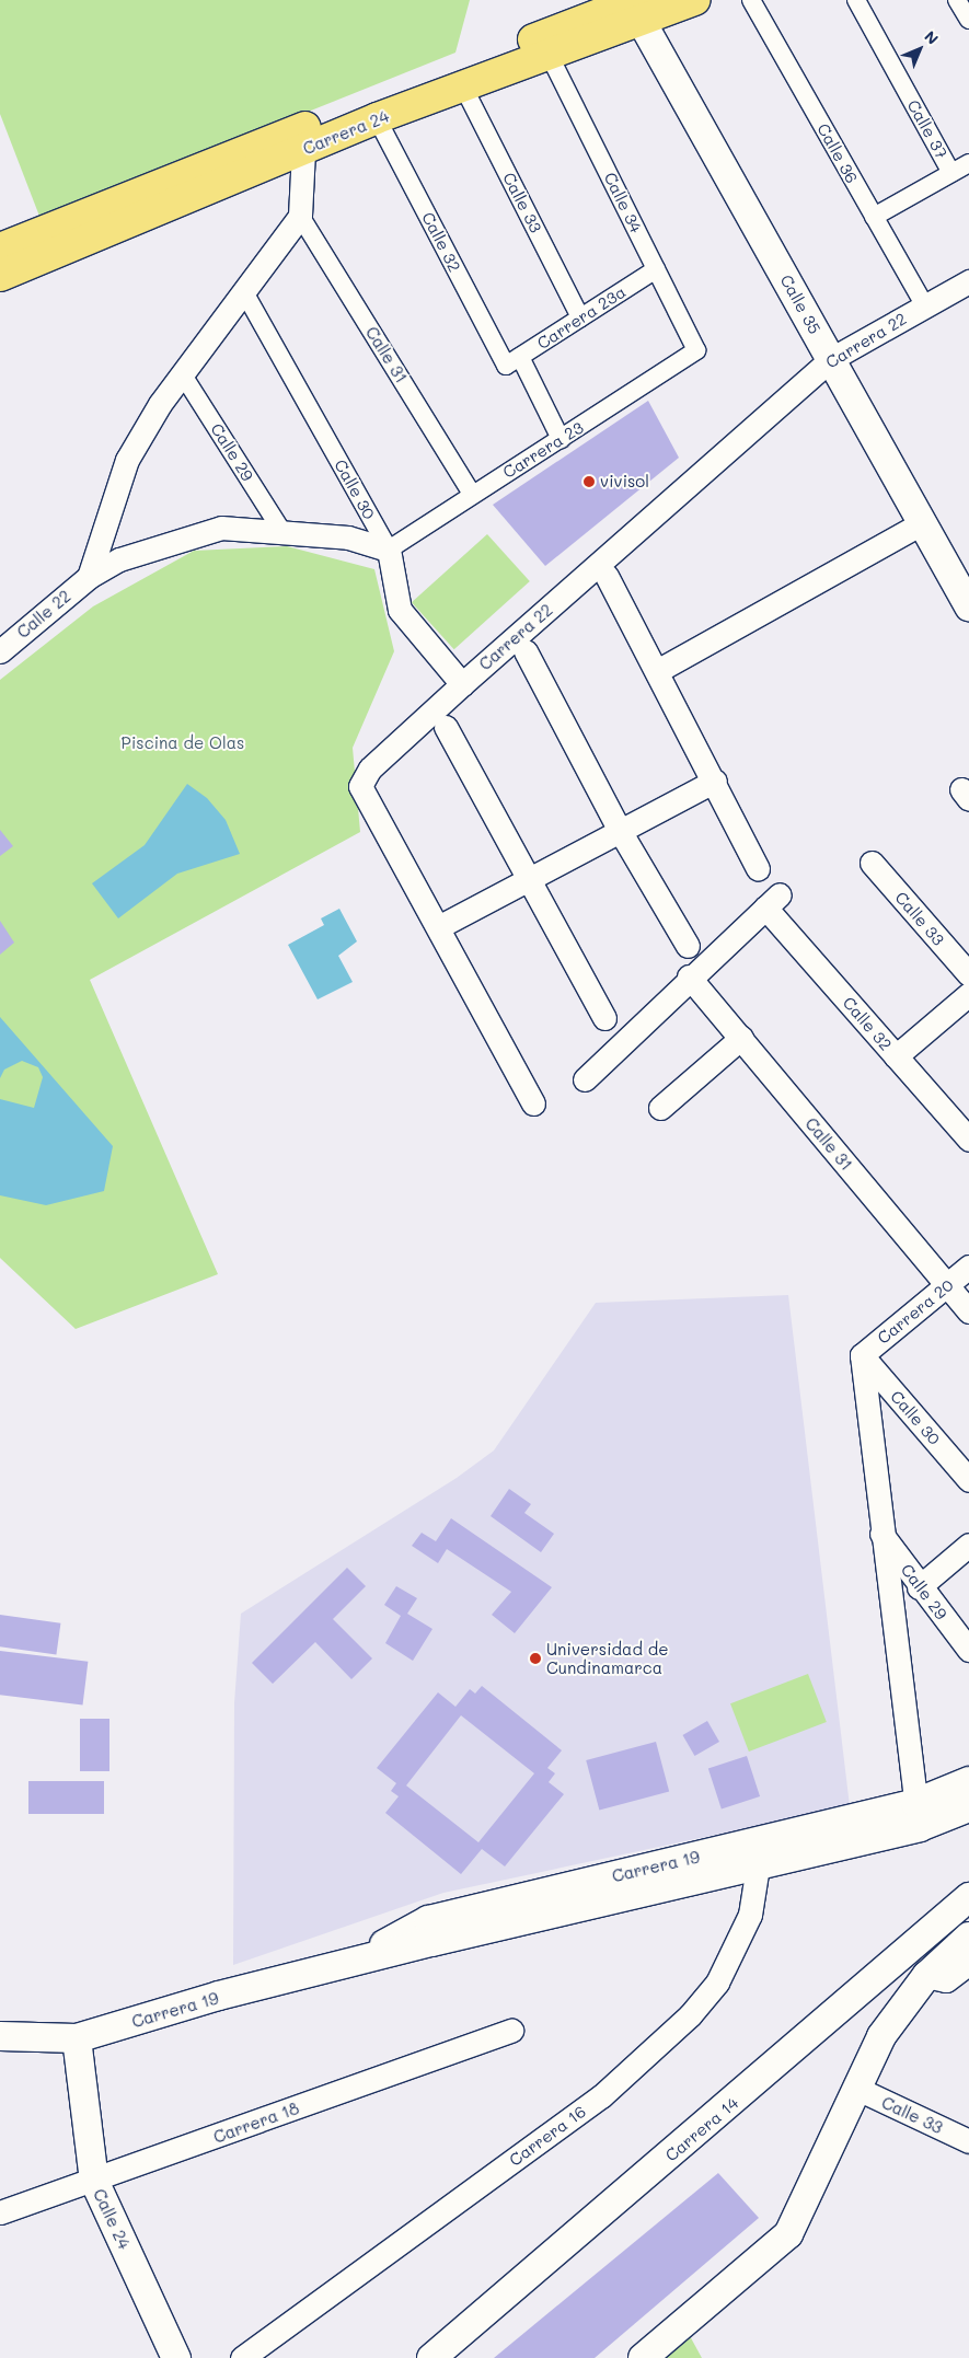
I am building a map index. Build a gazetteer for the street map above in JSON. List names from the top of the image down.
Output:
{
  "streets": {
    "main road": ["Carrera 24"],
    "street": [
      "Calle 37",
      "Calle 36",
      "Calle 33",
      "Calle 34",
      "Calle 32",
      "Calle 35",
      "Carrera 23a",
      "Carrera 22",
      "Calle 31",
      "Carrera 23",
      "Calle 29",
      "Calle 30",
      "Calle 22",
      "Carrera 20",
      "Carrera 19",
      "Carrera 18",
      "Carrera 14",
      "Carrera 16",
      "Calle 24"
    ]
  },
  "crossings": [
    ["Carrera 24", "Calle 33"],
    ["Carrera 24", "Calle 34"],
    ["Carrera 24", "Calle 32"],
    ["Carrera 24", "Calle 35"],
    ["Calle 36", "Carrera 22"],
    ["Calle 33", "Carrera 23a"],
    ["Calle 34", "Carrera 23a"],
    ["Calle 34", "Carrera 23"],
    ["Calle 32", "Carrera 23a"],
    ["Calle 32", "Calle 31"],
    ["Calle 32", "Carrera 23"],
    ["Calle 35", "Carrera 22"],
    ["Carrera 22", "Calle 30"],
    ["Calle 31", "Carrera 23"],
    ["Calle 31", "Carrera 20"],
    ["Carrera 23", "Calle 30"],
    ["Carrera 23", "Calle 22"],
    ["Calle 29", "Calle 22"],
    ["Calle 30", "Calle 22"],
    ["Calle 30", "Carrera 20"],
    ["Carrera 19", "Carrera 16"],
    ["Carrera 19", "Calle 24"],
    ["Carrera 18", "Calle 24"]
  ],
  "parks": ["Piscina de Olas"],
  "places": ["vivisol", "Universidad de Cundinamarca"],
  "north": "top right"
}
